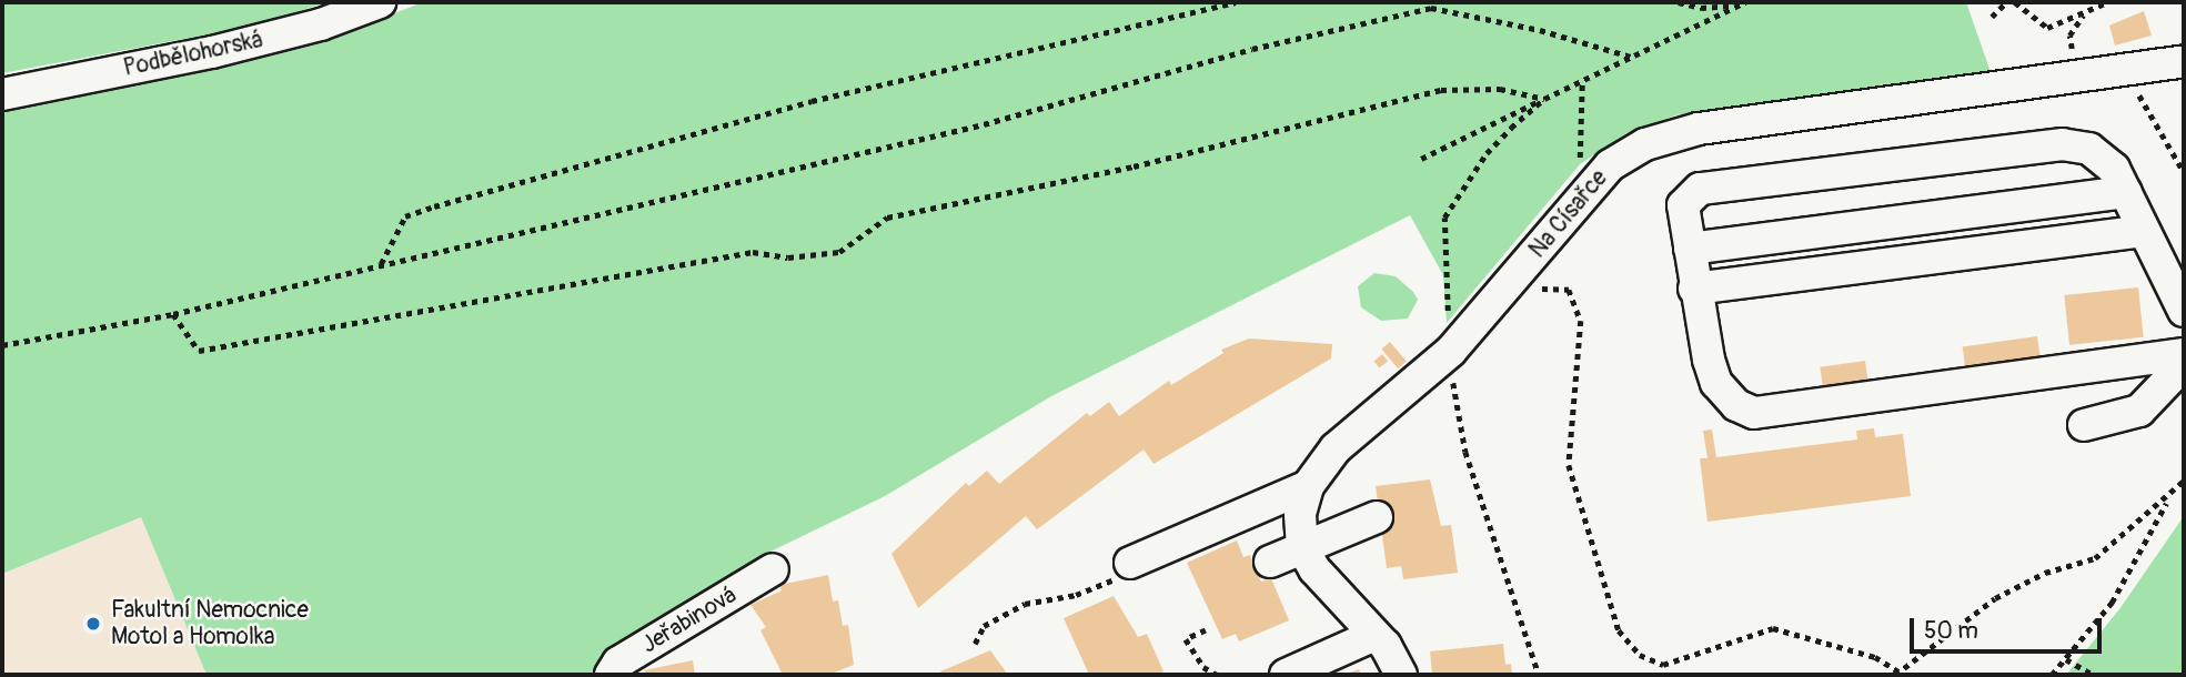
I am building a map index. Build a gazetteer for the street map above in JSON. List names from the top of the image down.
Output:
{
  "streets": {
    "street": ["Podbělohorská", "Na Císařce", "Jeřabinová"]
  },
  "places": ["Fakultní Nemocnice Motol a Homolka"],
  "scale_bar": "50 m"
}
